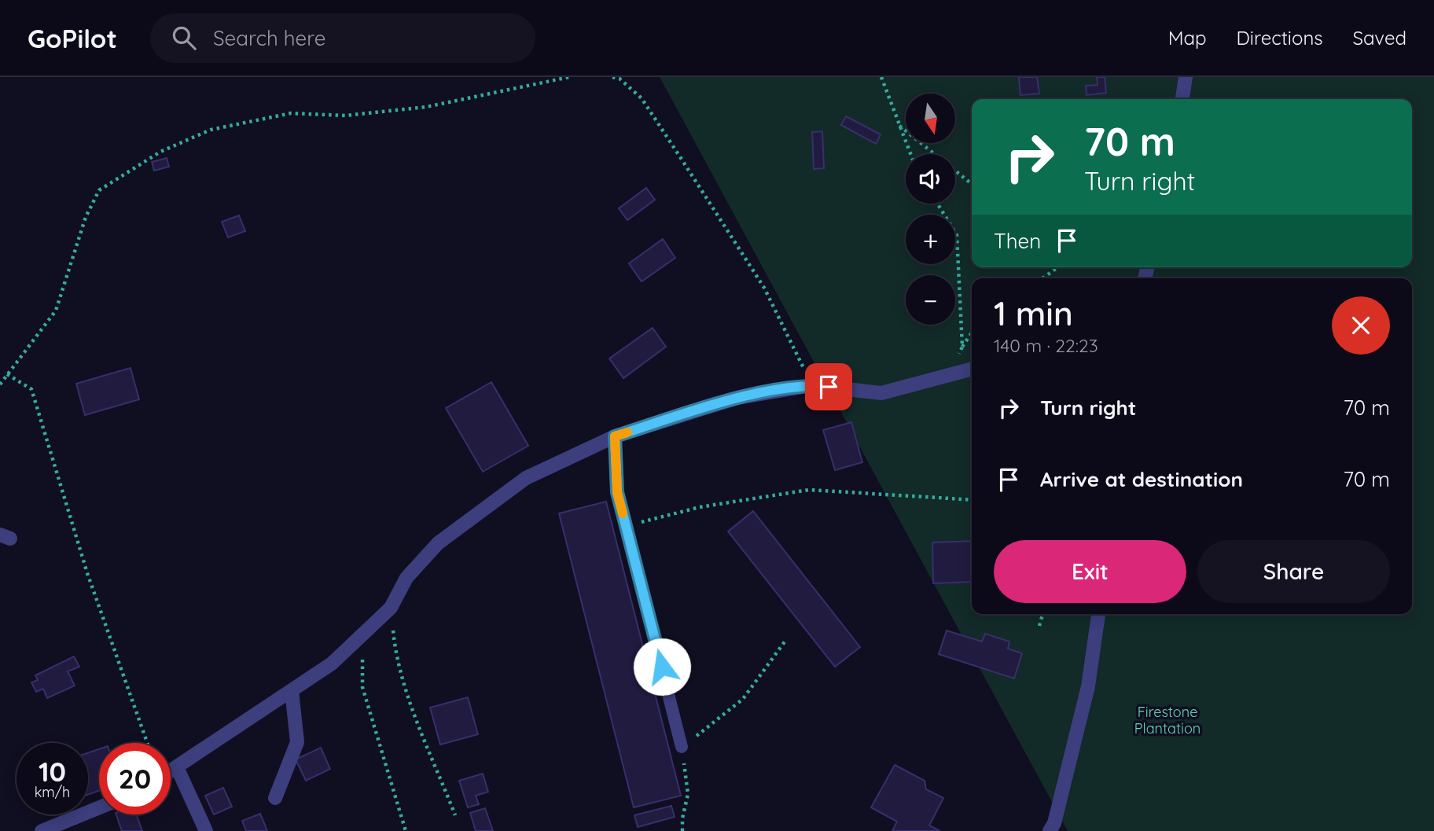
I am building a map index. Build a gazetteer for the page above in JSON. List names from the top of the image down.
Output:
{
  "parks": ["Firestone Plantation"],
  "north": "bottom",
  "page": {
    "header": "GoPilot",
    "search": "Search here",
    "nav": ["Map", "Directions", "Saved"],
    "map_buttons": ["+", "−"],
    "turn": ["70 m", "Turn right"],
    "then": "Then",
    "heading": ["1 min", "140 m · 22:23"],
    "list": [
      {
        "name": "Turn right",
        "value": "70 m"
      },
      {
        "name": "Arrive at destination",
        "value": "70 m"
      }
    ],
    "buttons": ["Exit", "Share"],
    "speed": "10 km/h",
    "limit": "20"
  }
}
